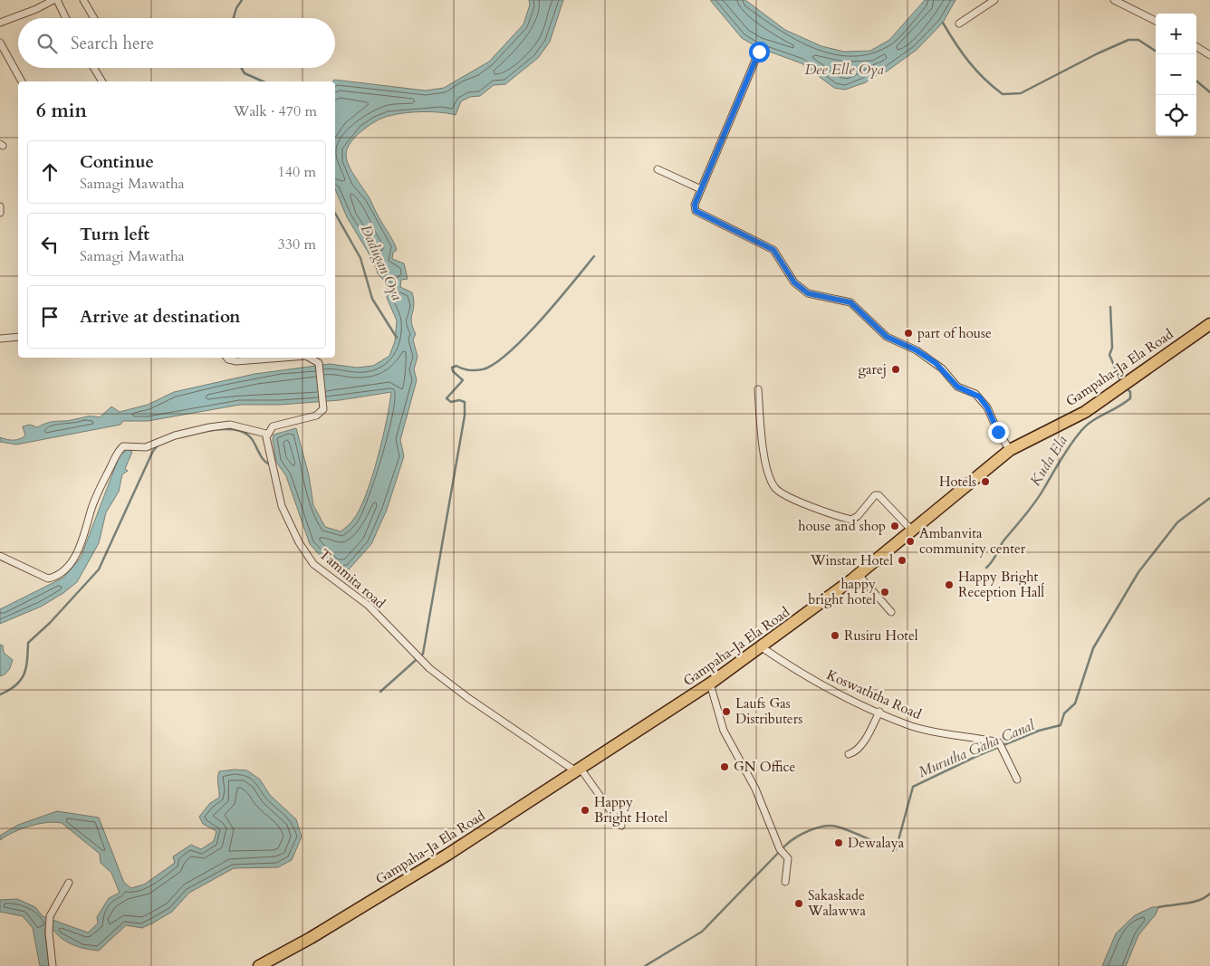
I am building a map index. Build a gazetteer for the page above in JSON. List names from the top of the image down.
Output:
{
  "streets": {
    "highway": ["Gampaha-Ja Ela Road"],
    "street": ["Tammita road", "Koswaththa Road"]
  },
  "crossings": [
    ["Gampaha-Ja Ela Road", "Tammita road"],
    ["Gampaha-Ja Ela Road", "Koswaththa Road"]
  ],
  "water": [
    "Dee Elle Oya",
    "Dadugan Oya",
    "Kuda Ela",
    "Murutha Gaha Canal"
  ],
  "places": [
    "part of house",
    "garej",
    "Hotels",
    "house and shop",
    "Ambanvita community center",
    "Winstar Hotel",
    "Happy Bright Reception Halĺ",
    "happy bright hotel",
    "Rusiru Hotel",
    "Laufs Gas Distributers",
    "GN Office",
    "Happy Bright Hotel",
    "Dewalaya",
    "Sakaskade Walawwa"
  ],
  "page": {
    "map_buttons": ["+", "−"],
    "search": "Search here",
    "heading": ["6 min", "Walk · 470 m"],
    "list": [
      ["Continue", "Samagi Mawatha", "140 m"],
      ["Turn left", "Samagi Mawatha", "330 m"],
      "Arrive at destination"
    ]
  }
}
